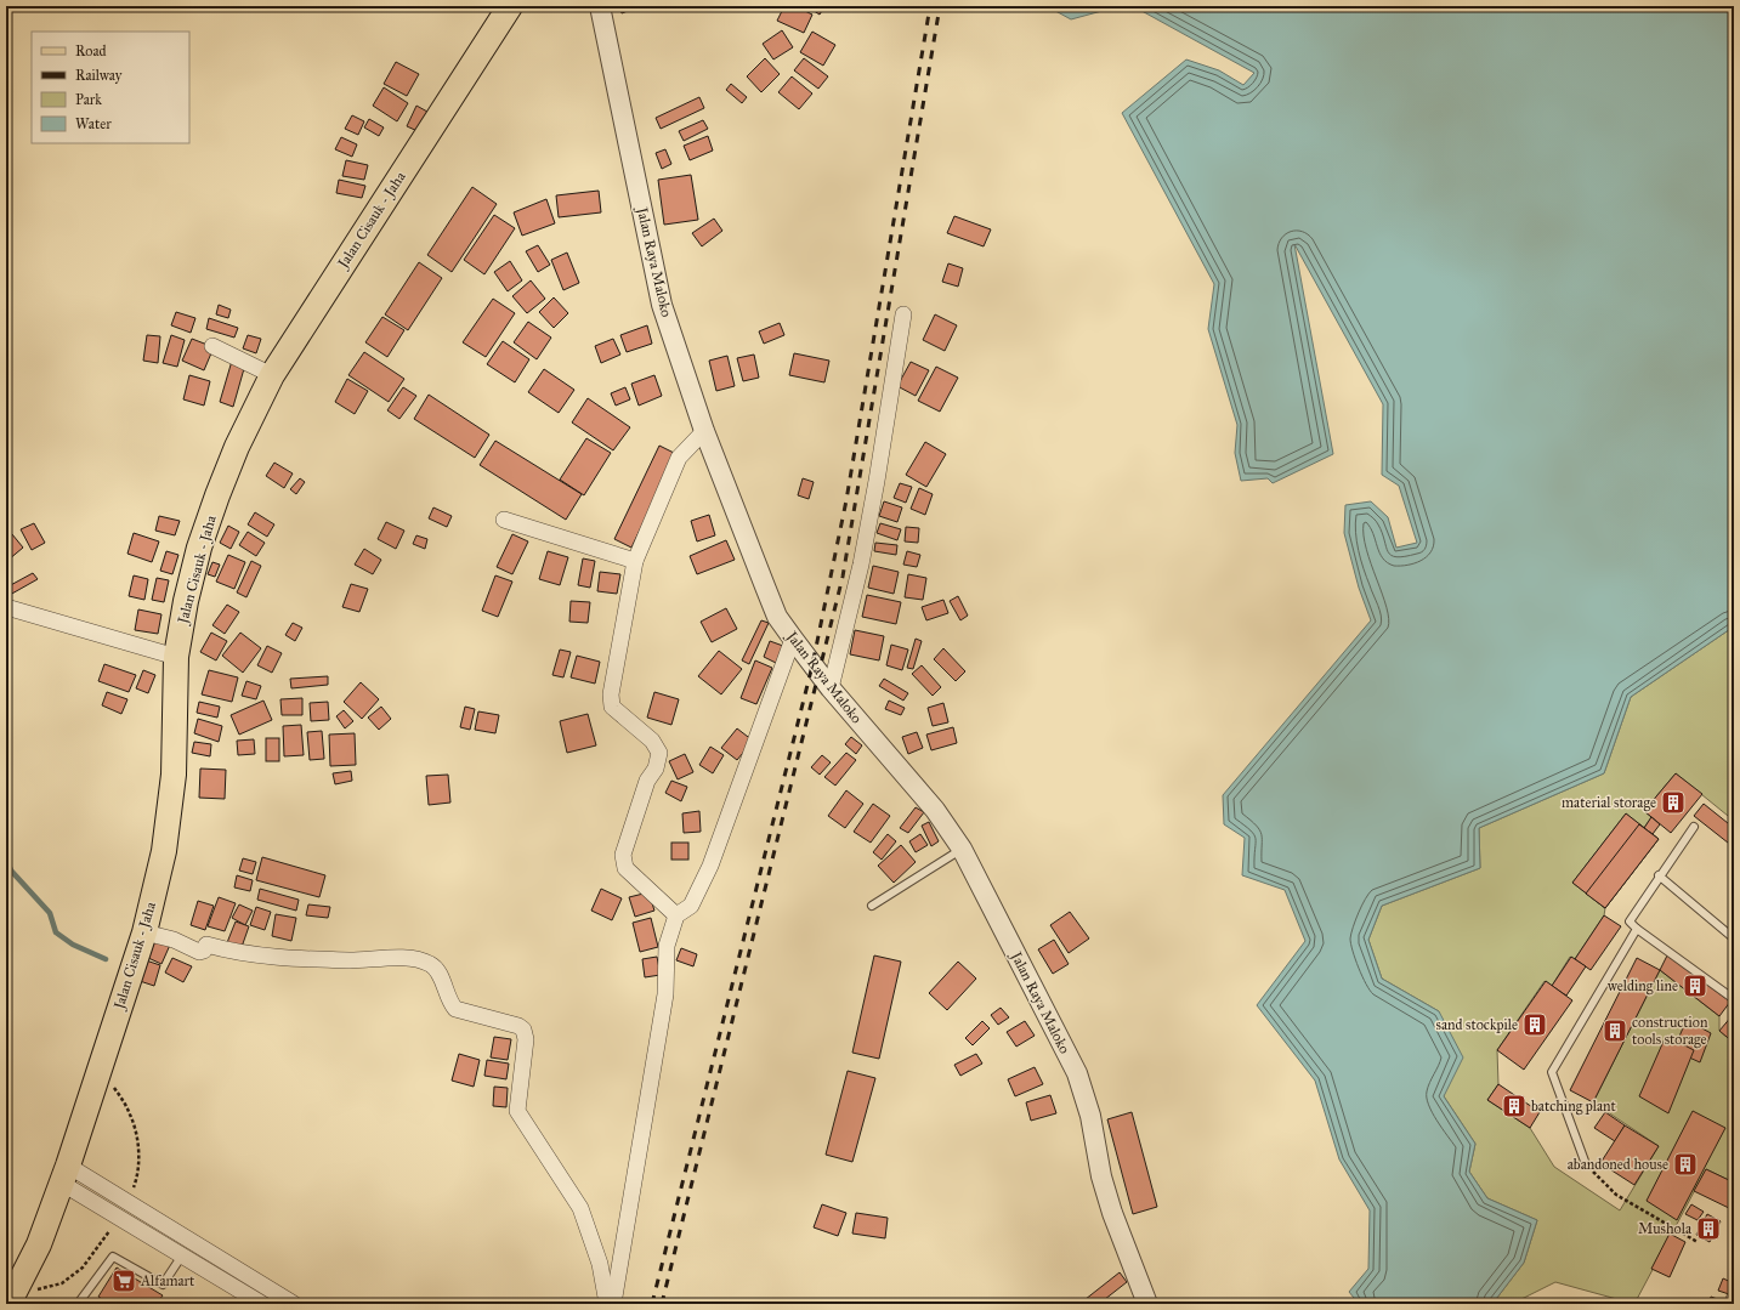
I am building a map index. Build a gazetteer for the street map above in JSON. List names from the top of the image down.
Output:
{
  "streets": {
    "main road": ["Jalan Cisauk - Jaha"],
    "street": ["Jalan Raya Maloko"]
  },
  "places": {
    "building": [
      "material storage",
      "welding line",
      "sand stockpile",
      "construction tools storage",
      "batching plant",
      "abandoned house",
      "Mushola"
    ],
    "supermarket": ["Alfamart"]
  },
  "legend": [
    "Road",
    "Railway",
    "Park",
    "Water"
  ]
}
